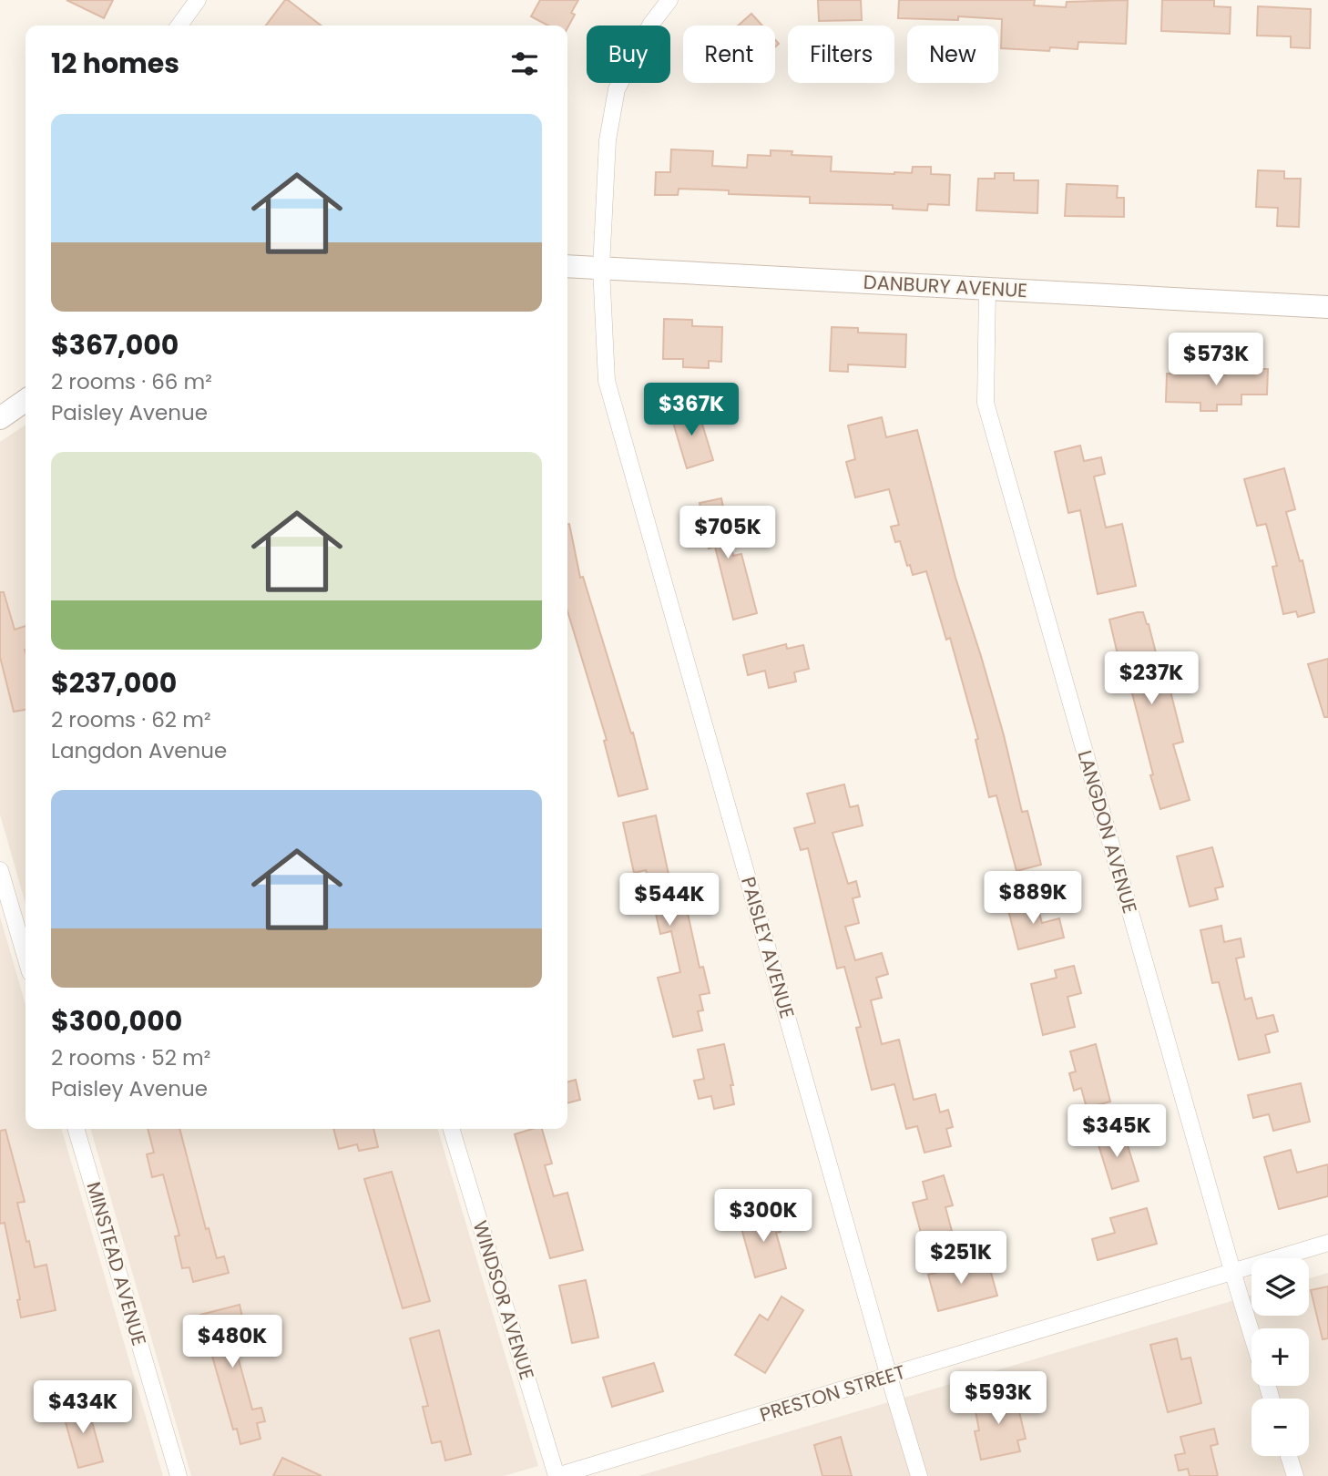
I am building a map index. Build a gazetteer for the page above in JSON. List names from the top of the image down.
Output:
{
  "streets": {
    "street": [
      "DANBURY AVENUE",
      "LANGDON AVENUE",
      "PAISLEY AVENUE",
      "MINSTEAD AVENUE",
      "WINDSOR AVENUE",
      "PRESTON STREET"
    ]
  },
  "crossings": [
    ["DANBURY AVENUE", "LANGDON AVENUE"],
    ["DANBURY AVENUE", "PAISLEY AVENUE"],
    ["LANGDON AVENUE", "PRESTON STREET"],
    ["PAISLEY AVENUE", "PRESTON STREET"],
    ["WINDSOR AVENUE", "PRESTON STREET"]
  ],
  "page": {
    "chip": [
      "Buy",
      "Rent",
      "Filters",
      "New"
    ],
    "heading": "12 homes",
    "list": [
      {
        "name": "$367,000",
        "note": "2 rooms · 66 m² · Paisley Avenue"
      },
      {
        "name": "$237,000",
        "note": "2 rooms · 62 m² · Langdon Avenue"
      },
      {
        "name": "$300,000",
        "note": "2 rooms · 52 m² · Paisley Avenue"
      }
    ],
    "price": [
      "$573K",
      "$367K",
      "$705K",
      "$237K",
      "$889K",
      "$544K",
      "$345K",
      "$300K",
      "$251K",
      "$480K",
      "$593K",
      "$434K"
    ],
    "map_buttons": ["+", "−"]
  }
}
